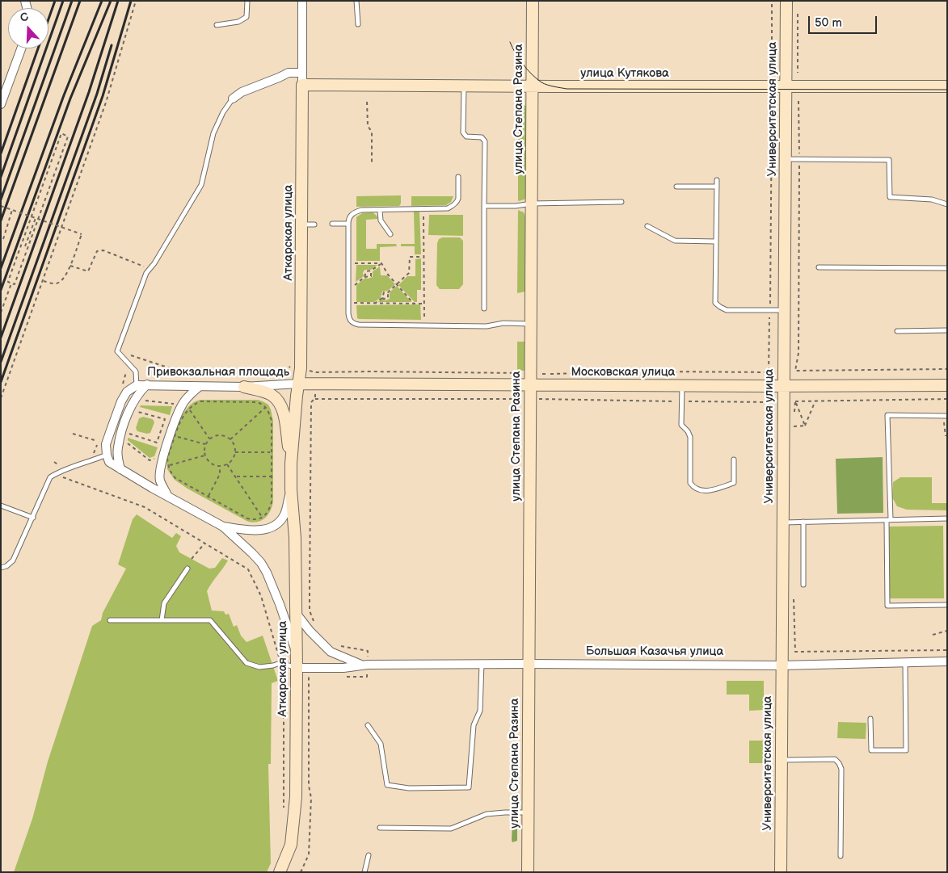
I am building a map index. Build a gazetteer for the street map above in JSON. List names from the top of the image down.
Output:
{
  "streets": {
    "street": [
      "улица Кутякова",
      "улица Степана Разина",
      "Университетская улица",
      "Аткарская улица",
      "Привокзальная площадь",
      "Московская улица",
      "Большая Казачья улица"
    ]
  },
  "crossings": [
    ["улица Кутякова", "улица Степана Разина"],
    ["улица Кутякова", "Университетская улица"],
    ["улица Кутякова", "Аткарская улица"],
    ["улица Степана Разина", "Московская улица"],
    ["улица Степана Разина", "Большая Казачья улица"],
    ["Университетская улица", "Московская улица"],
    ["Университетская улица", "Большая Казачья улица"],
    ["Аткарская улица", "Привокзальная площадь"],
    ["Аткарская улица", "Московская улица"],
    ["Аткарская улица", "Большая Казачья улица"],
    ["Привокзальная площадь", "Московская улица"]
  ],
  "scale_bar": "50 m",
  "north": "top"
}
